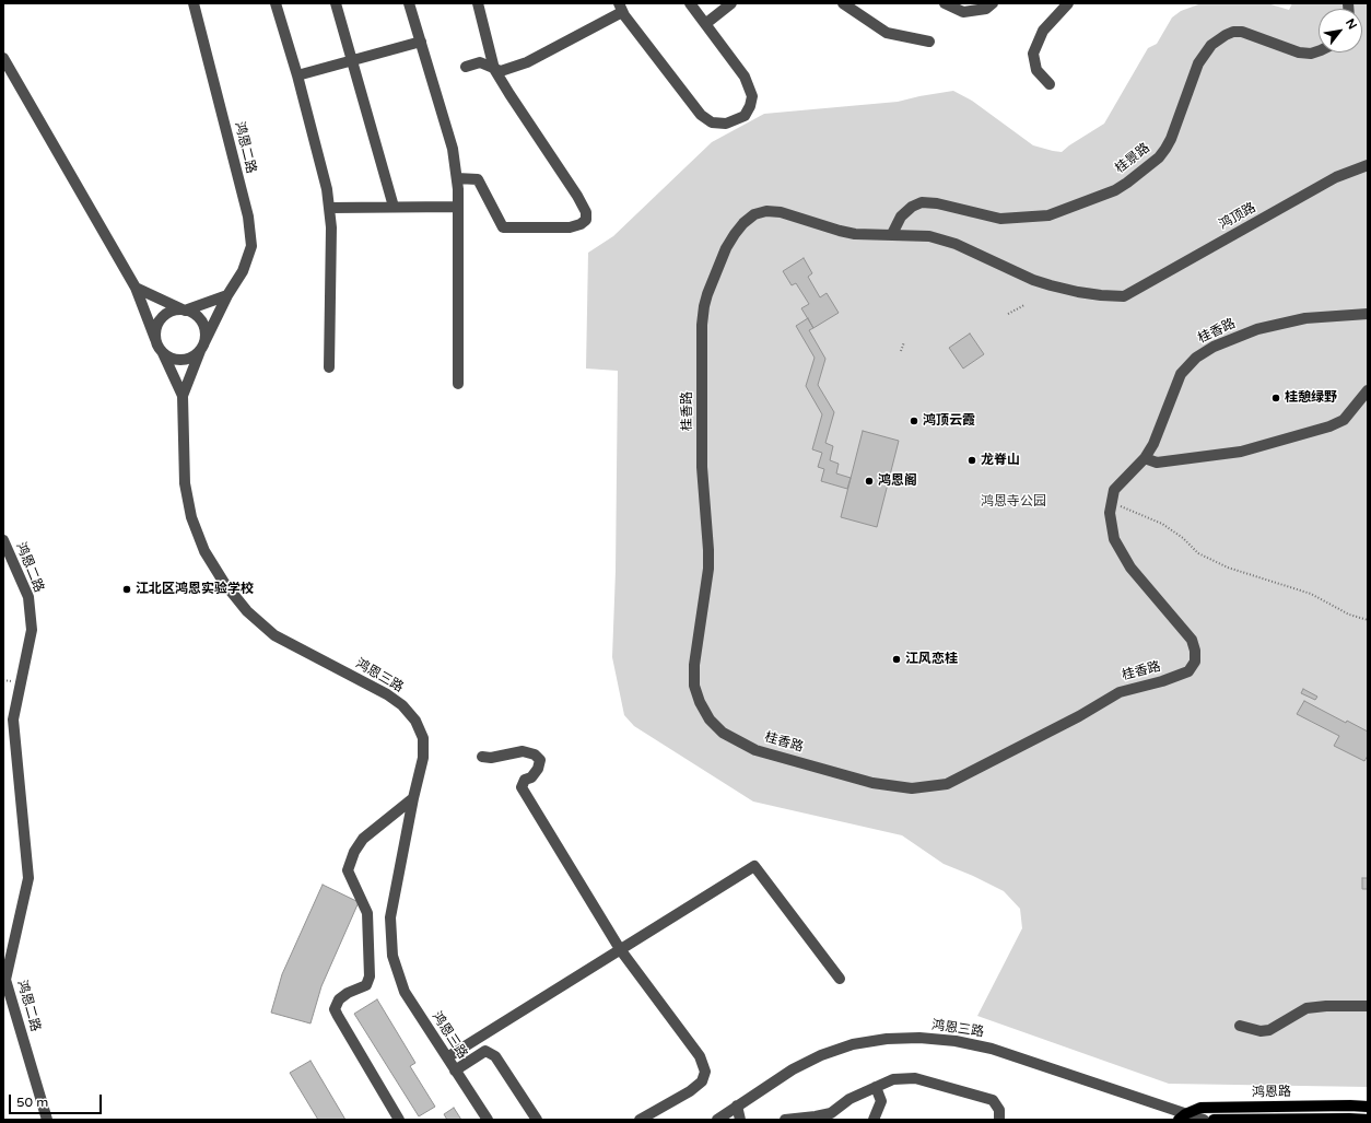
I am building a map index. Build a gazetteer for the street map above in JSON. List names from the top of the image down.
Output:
{
  "streets": {
    "main road": ["鸿恩路"],
    "street": [
      "鸿恩二路",
      "桂景路",
      "鸿顶路",
      "桂香路",
      "鸿恩三路"
    ]
  },
  "crossings": [
    ["鸿恩二路", "鸿恩三路"],
    ["桂景路", "桂香路"],
    ["鸿顶路", "桂香路"],
    ["鸿恩三路", "鸿恩路"]
  ],
  "parks": ["鸿恩寺公园"],
  "places": [
    "桂憩绿野",
    "鸿顶云霞",
    "龙脊山",
    "鸿恩阁",
    "江北区鸿恩实验学校",
    "江风恋桂"
  ],
  "scale_bar": "50 m",
  "north": "top right"
}
